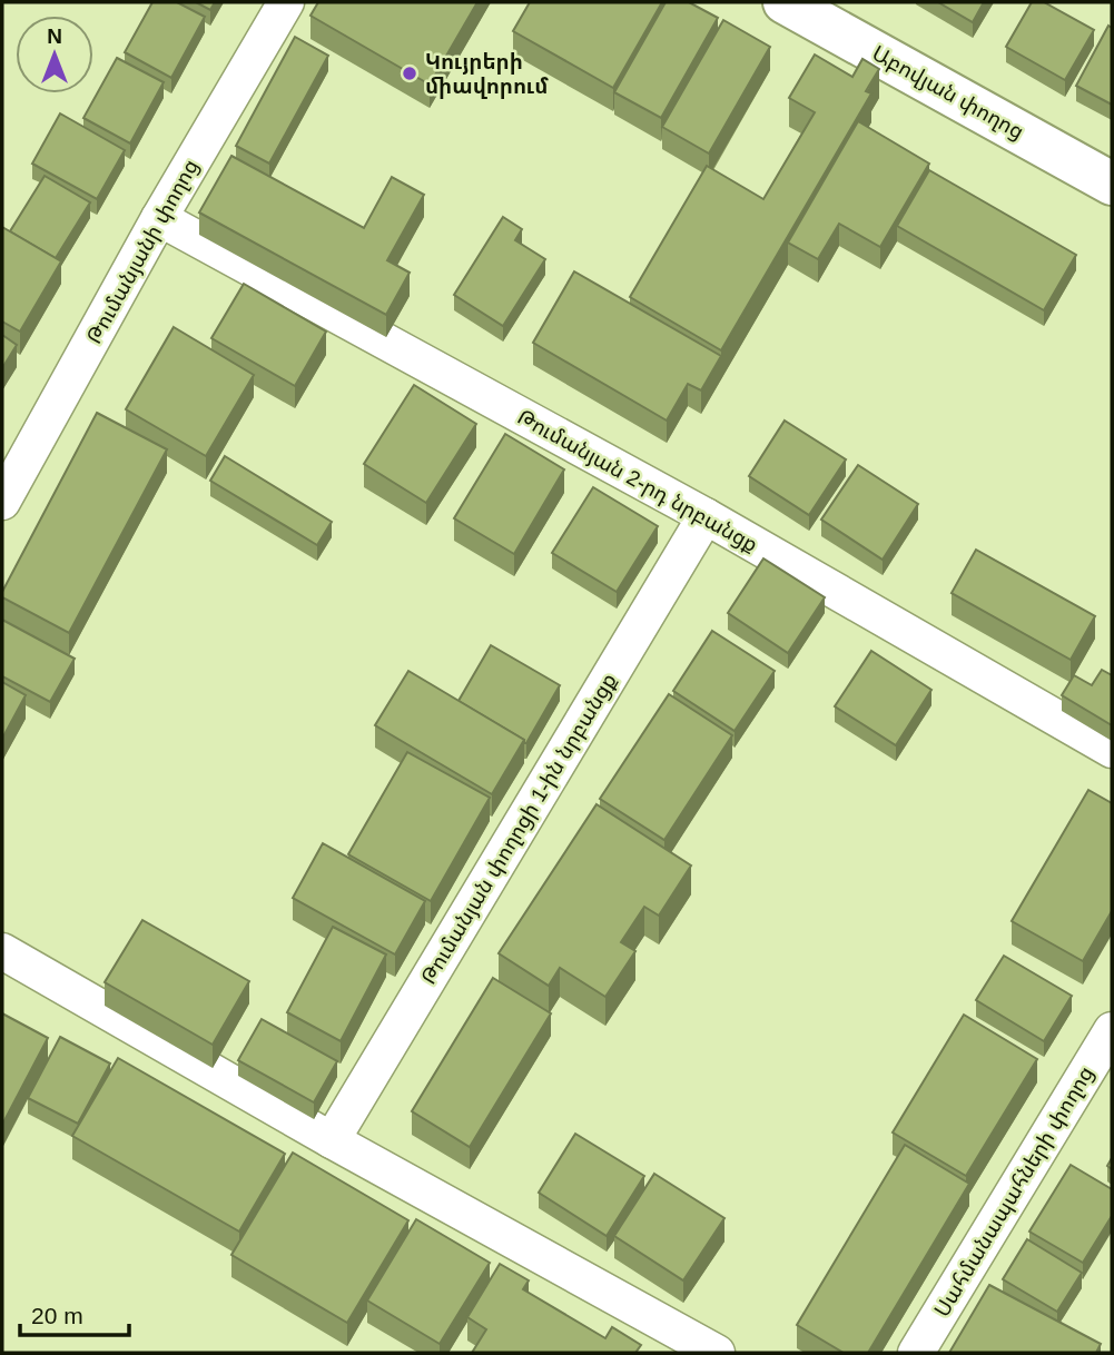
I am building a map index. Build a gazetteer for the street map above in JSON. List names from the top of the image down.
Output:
{
  "streets": {
    "main road": ["Աբովյան փողոց"],
    "street": [
      "Թումանյանի փողոց",
      "Թումանյան 2-րդ նրբանցք",
      "Թումանյան փողոցի 1-ին նրբանցք",
      "Սահմանապահների փողոց"
    ]
  },
  "crossings": [
    ["Թումանյանի փողոց", "Թումանյան 2-րդ նրբանցք"],
    ["Թումանյան 2-րդ նրբանցք", "Թումանյան փողոցի 1-ին նրբանցք"]
  ],
  "places": ["Կույրերի միավորում"],
  "scale_bar": "20 m",
  "north": "top"
}
